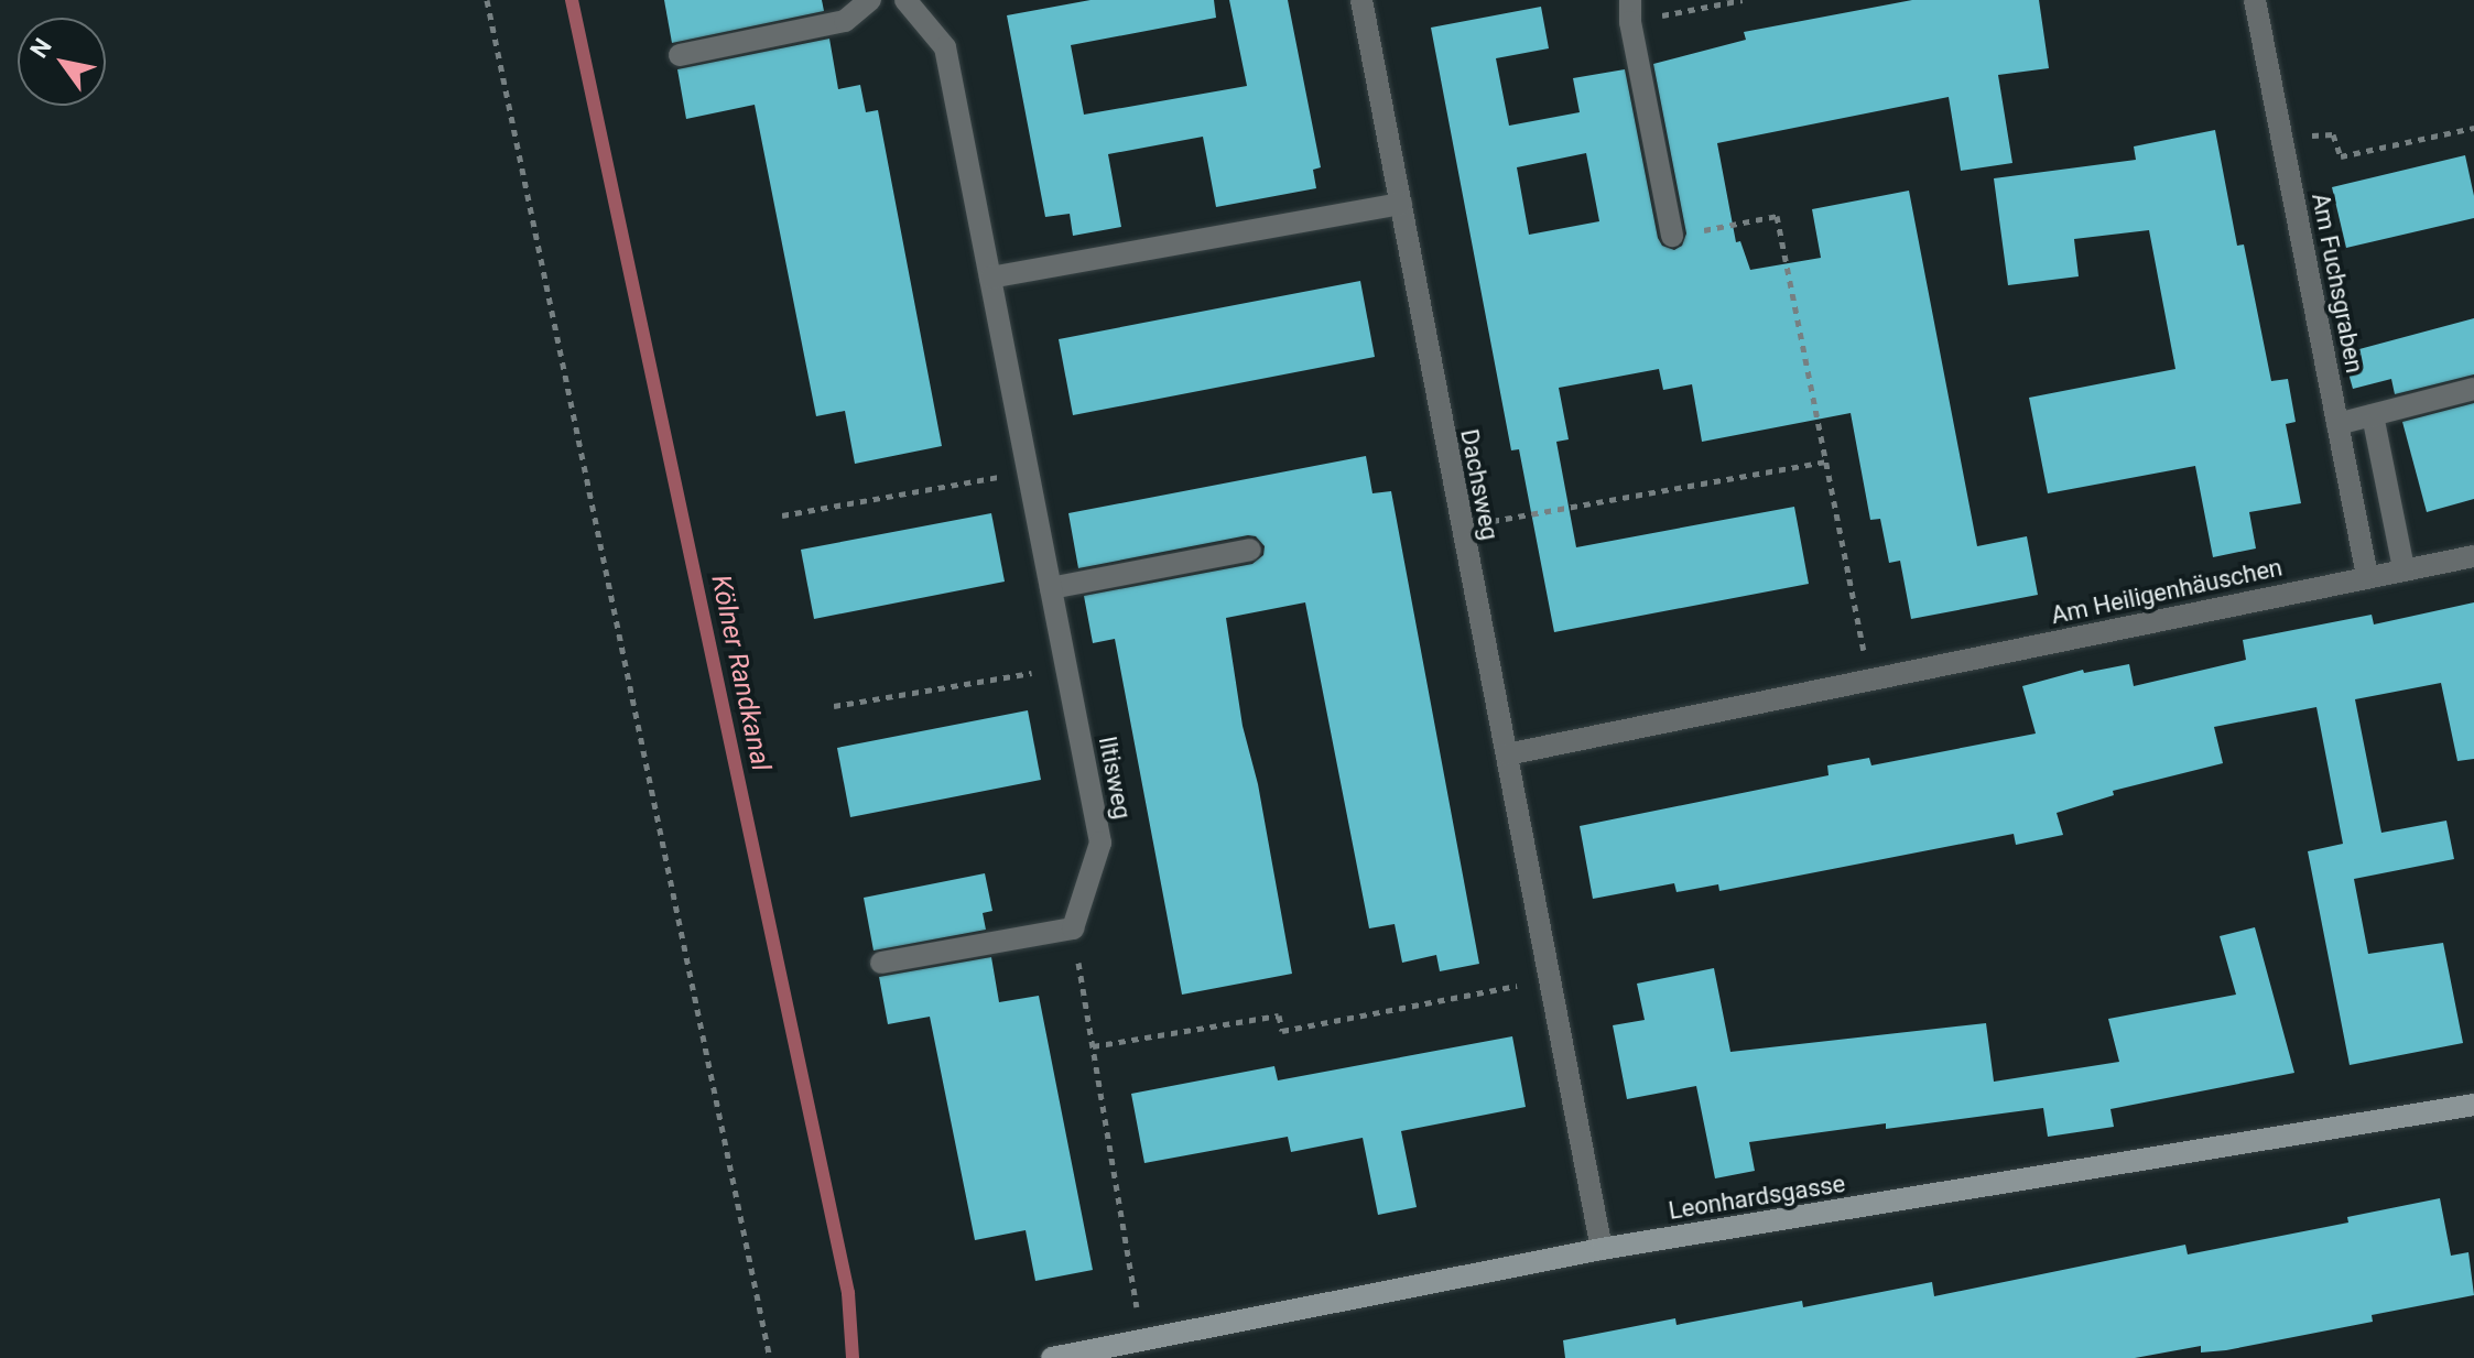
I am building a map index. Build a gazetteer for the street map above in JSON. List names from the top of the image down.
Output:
{
  "streets": {
    "street": [
      "Am Fuchsgraben",
      "Dachsweg",
      "Am Heiligenhäuschen",
      "Iltisweg",
      "Leonhardsgasse"
    ]
  },
  "crossings": [
    ["Am Fuchsgraben", "Am Heiligenhäuschen"],
    ["Dachsweg", "Am Heiligenhäuschen"],
    ["Dachsweg", "Leonhardsgasse"]
  ],
  "water": ["Kölner Randkanal"],
  "north": "top left"
}
